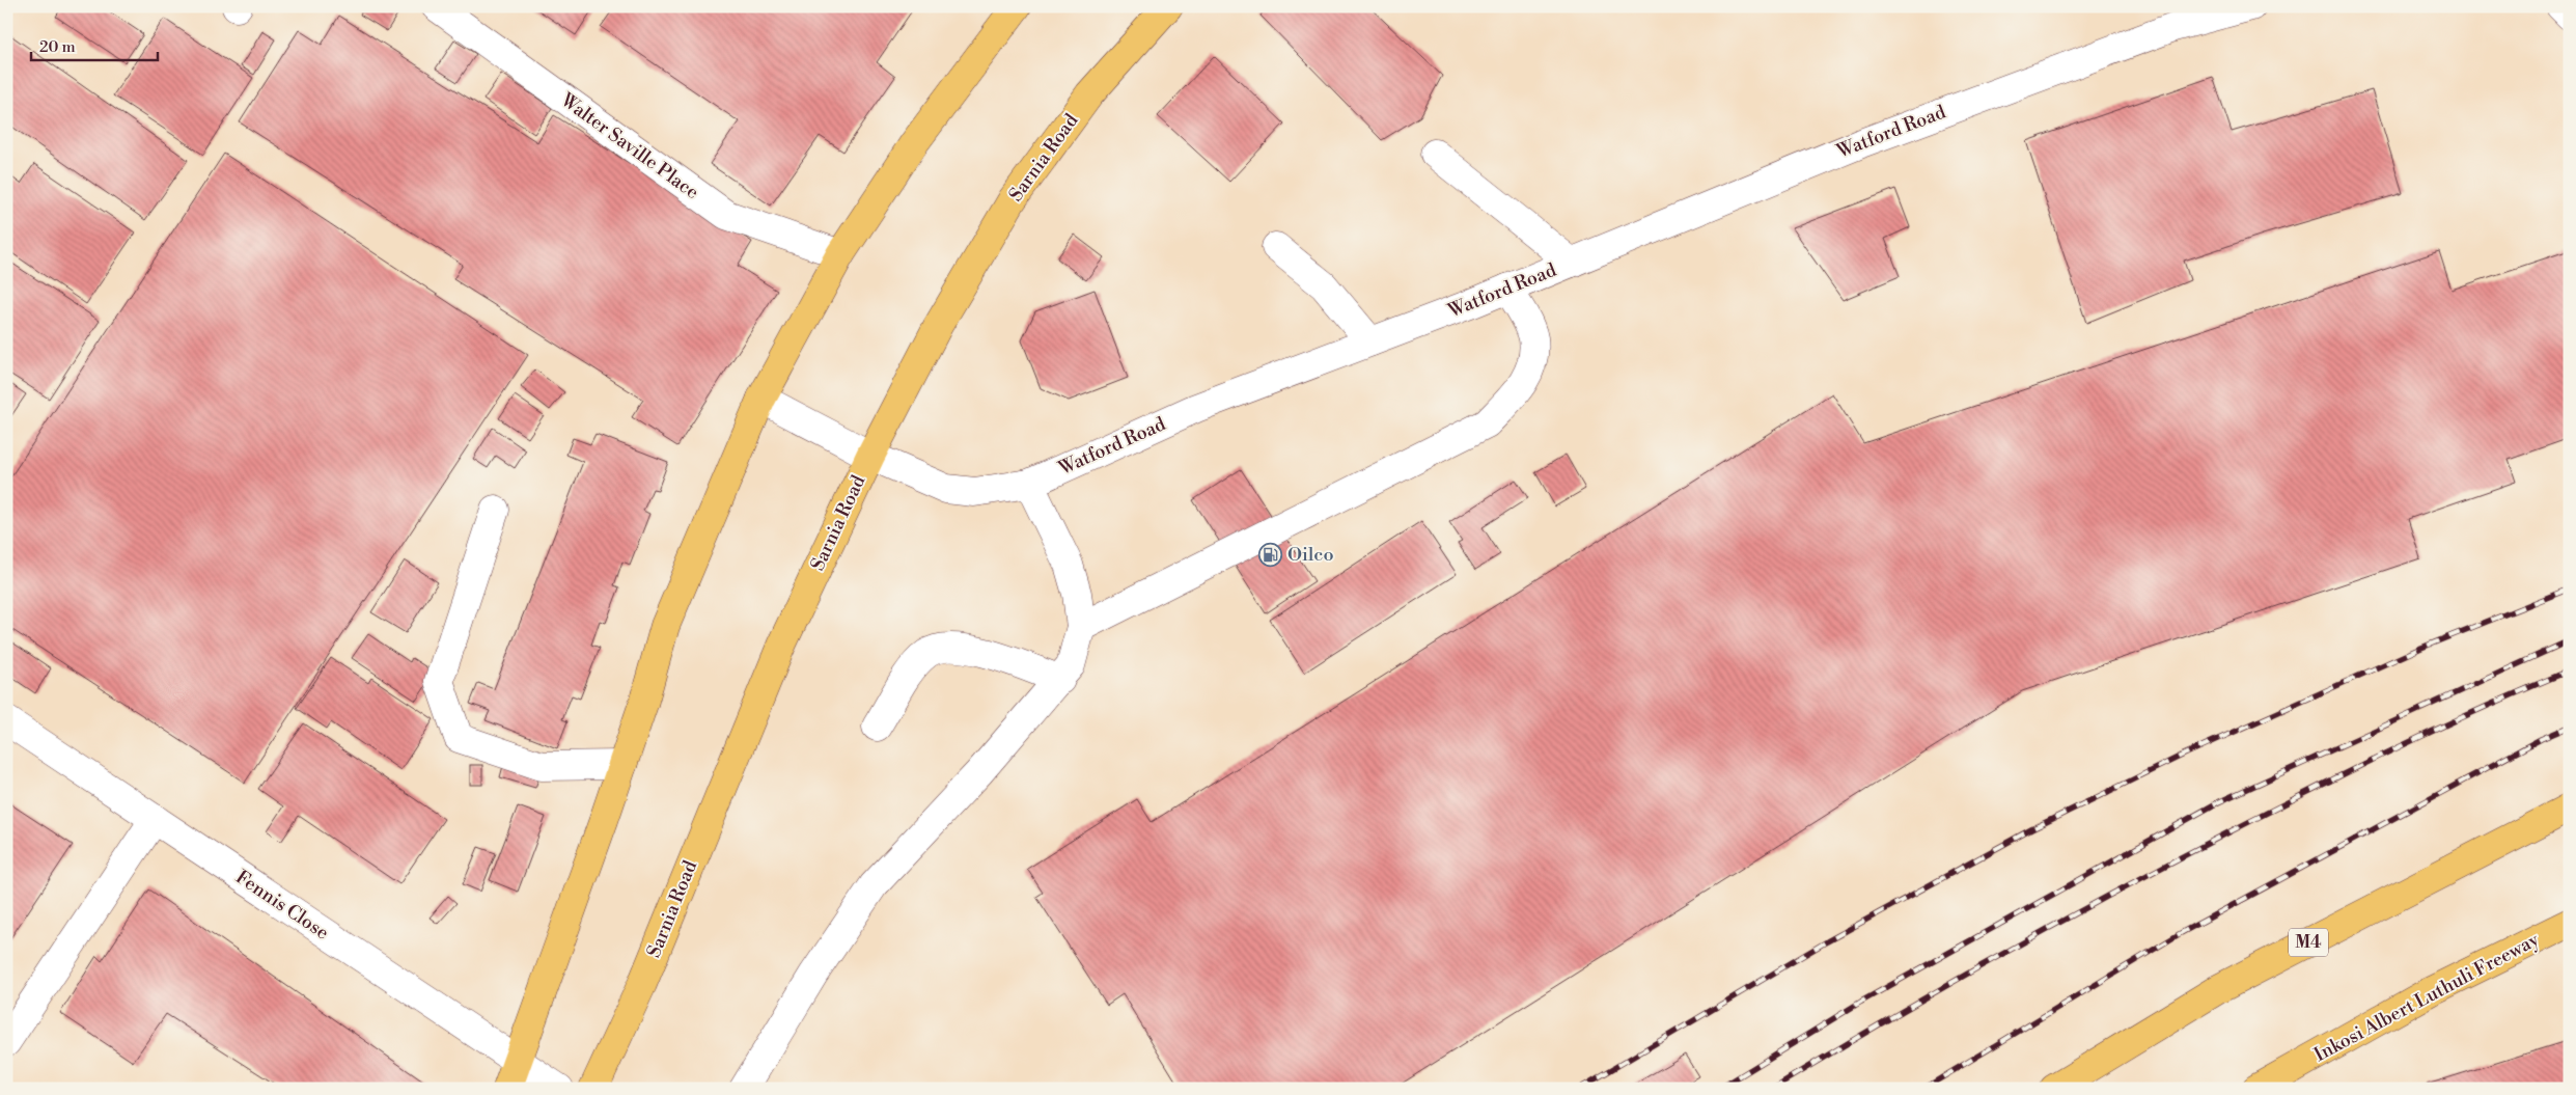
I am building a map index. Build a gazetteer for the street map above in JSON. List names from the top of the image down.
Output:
{
  "streets": {
    "main road": ["Sarnia Road", "M4", "Inkosi Albert Luthuli Freeway"],
    "street": ["Watford Road", "Walter Saville Place", "Fennis Close"]
  },
  "crossings": [
    ["Watford Road", "Sarnia Road"]
  ],
  "places": {
    "fuel station": ["Oilco"]
  },
  "scale_bar": "20 m"
}
